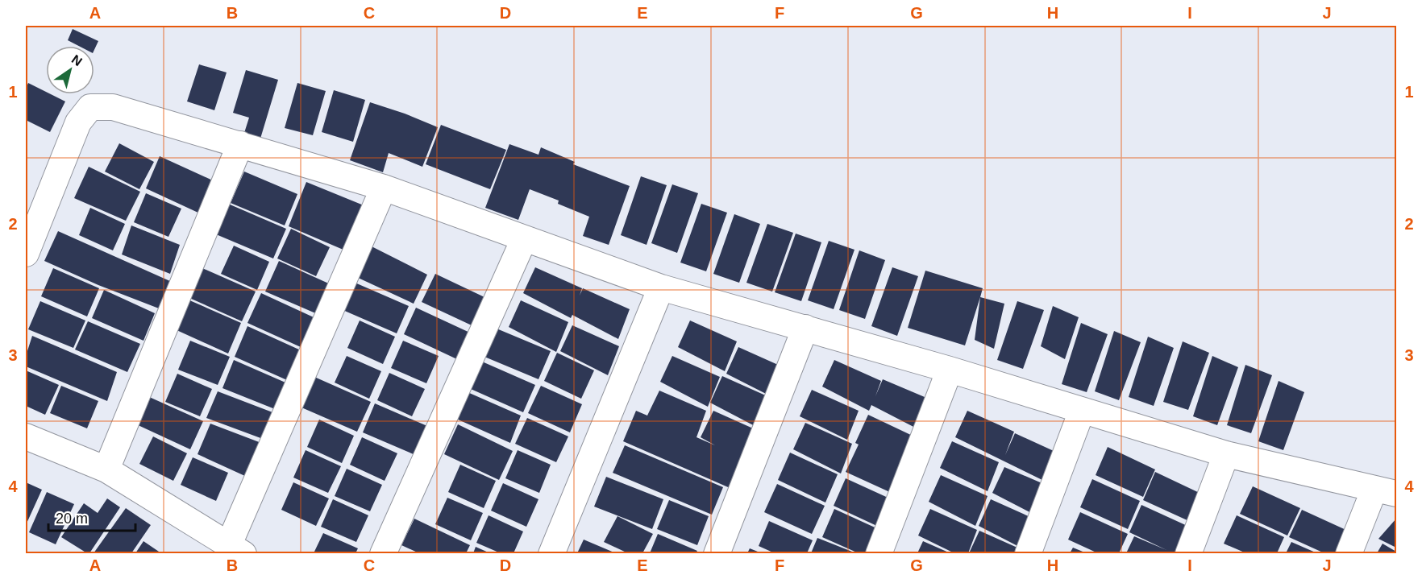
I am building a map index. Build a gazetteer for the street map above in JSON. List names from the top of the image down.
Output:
{
  "scale_bar": "20 m",
  "north": "top right",
  "grid": {
    "columns": [
      "A",
      "B",
      "C",
      "D",
      "E",
      "F",
      "G",
      "H",
      "I",
      "J"
    ],
    "rows": [
      "1",
      "2",
      "3",
      "4"
    ]
  }
}
